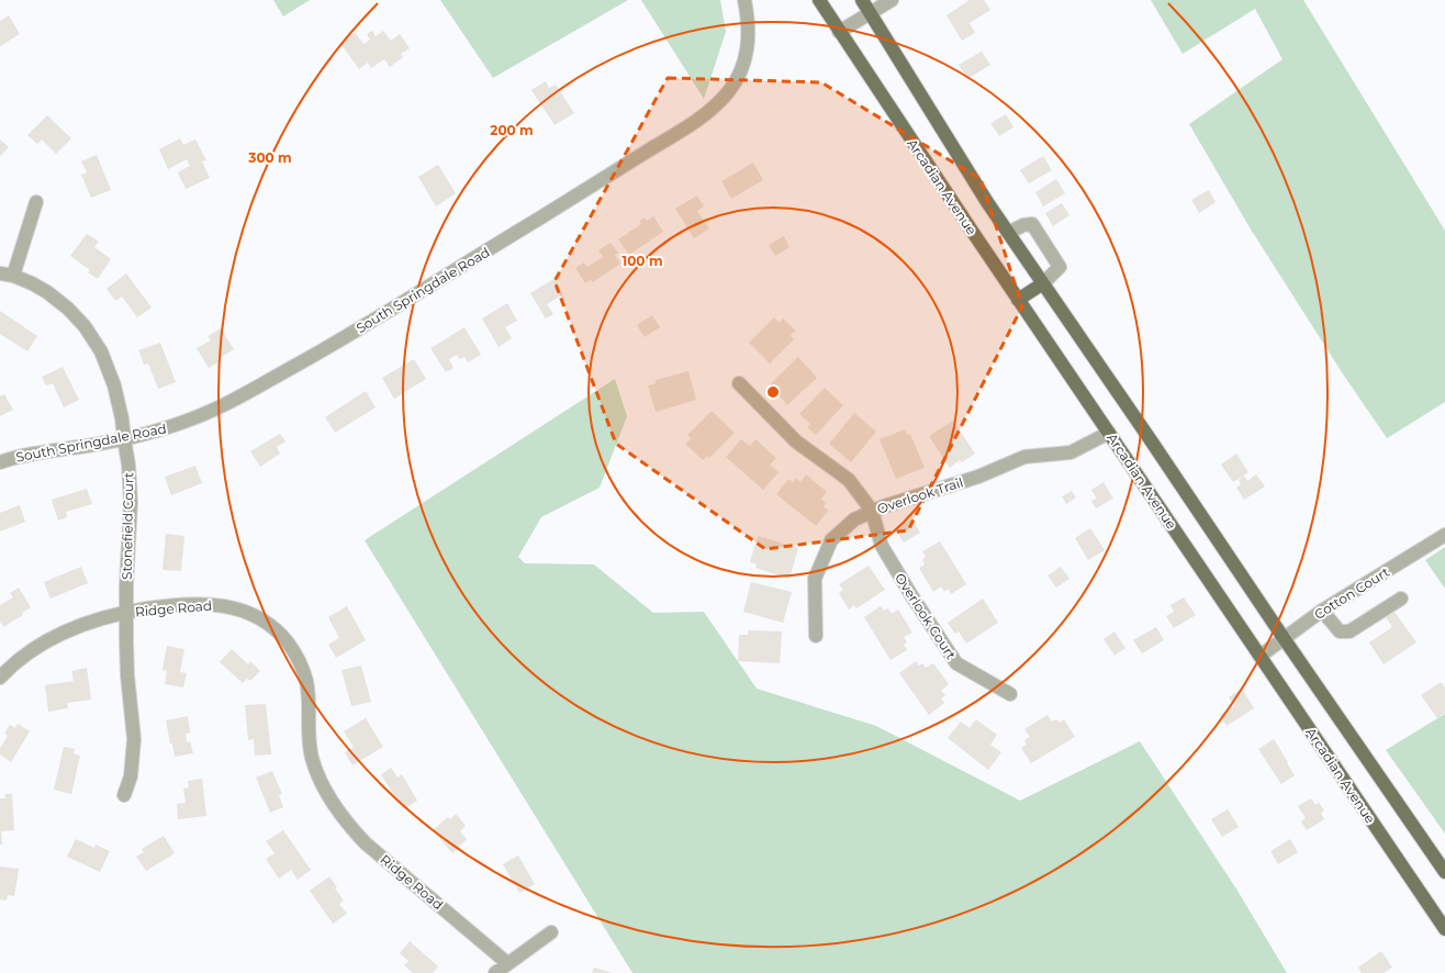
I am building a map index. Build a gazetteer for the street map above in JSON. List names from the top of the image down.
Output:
{
  "streets": {
    "main road": ["Arcadian Avenue"],
    "street": [
      "South Springdale Road",
      "Overlook Trail",
      "Stonefield Court",
      "Cotton Court",
      "Ridge Road",
      "Overlook Court"
    ]
  },
  "crossings": [
    ["Arcadian Avenue", "Overlook Trail"],
    ["Arcadian Avenue", "Cotton Court"],
    ["South Springdale Road", "Stonefield Court"],
    ["Overlook Trail", "Overlook Court"],
    ["Stonefield Court", "Ridge Road"]
  ],
  "rings": ["200 m", "300 m", "100 m"]
}
